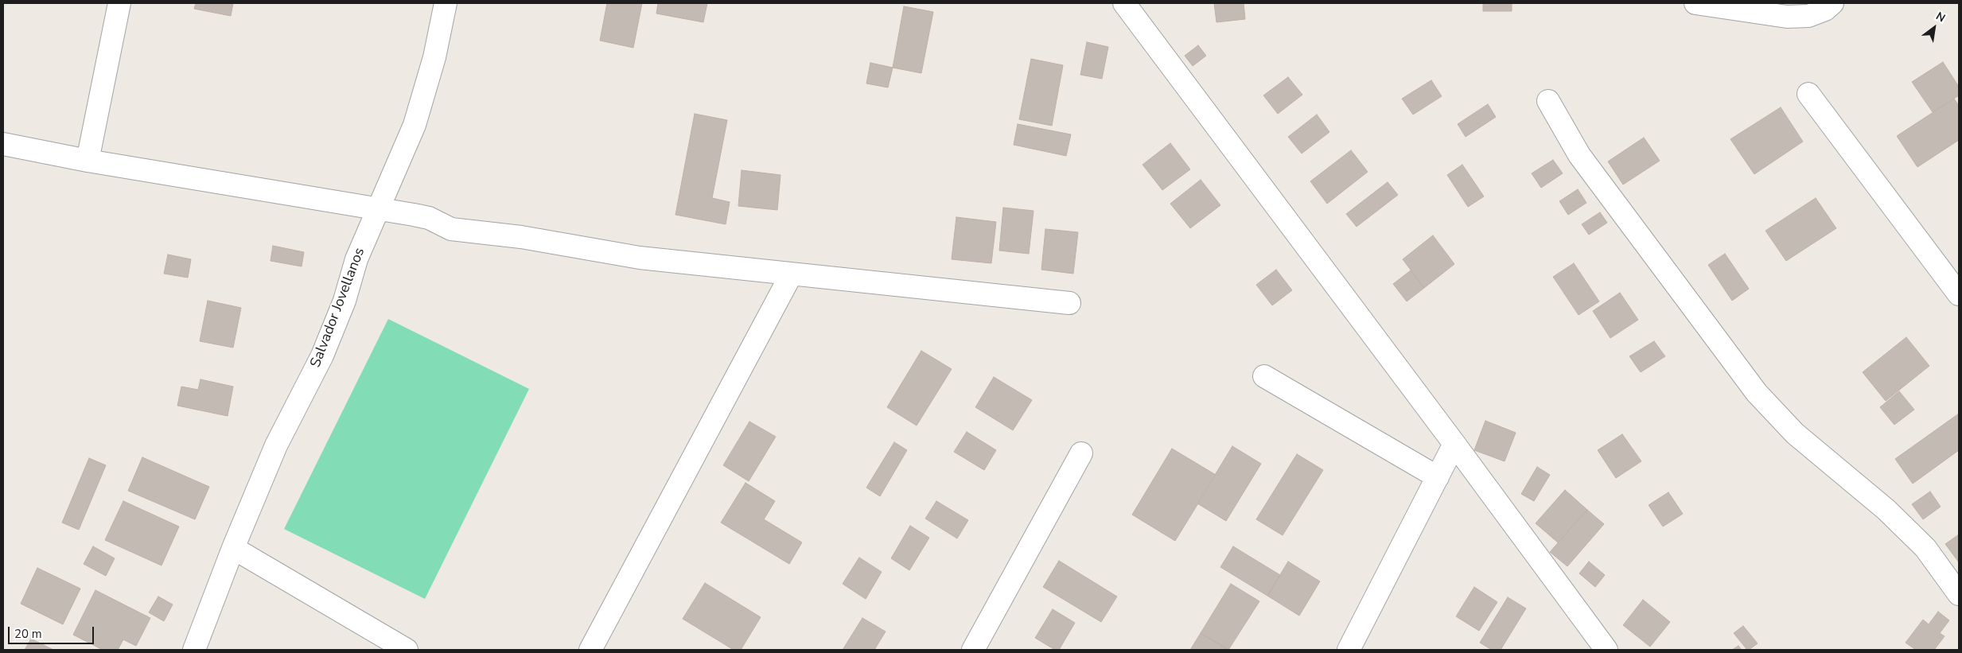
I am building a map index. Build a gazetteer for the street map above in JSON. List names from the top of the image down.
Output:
{
  "streets": {
    "street": ["Salvador Jovellanos"]
  },
  "scale_bar": "20 m",
  "north": "top right"
}
